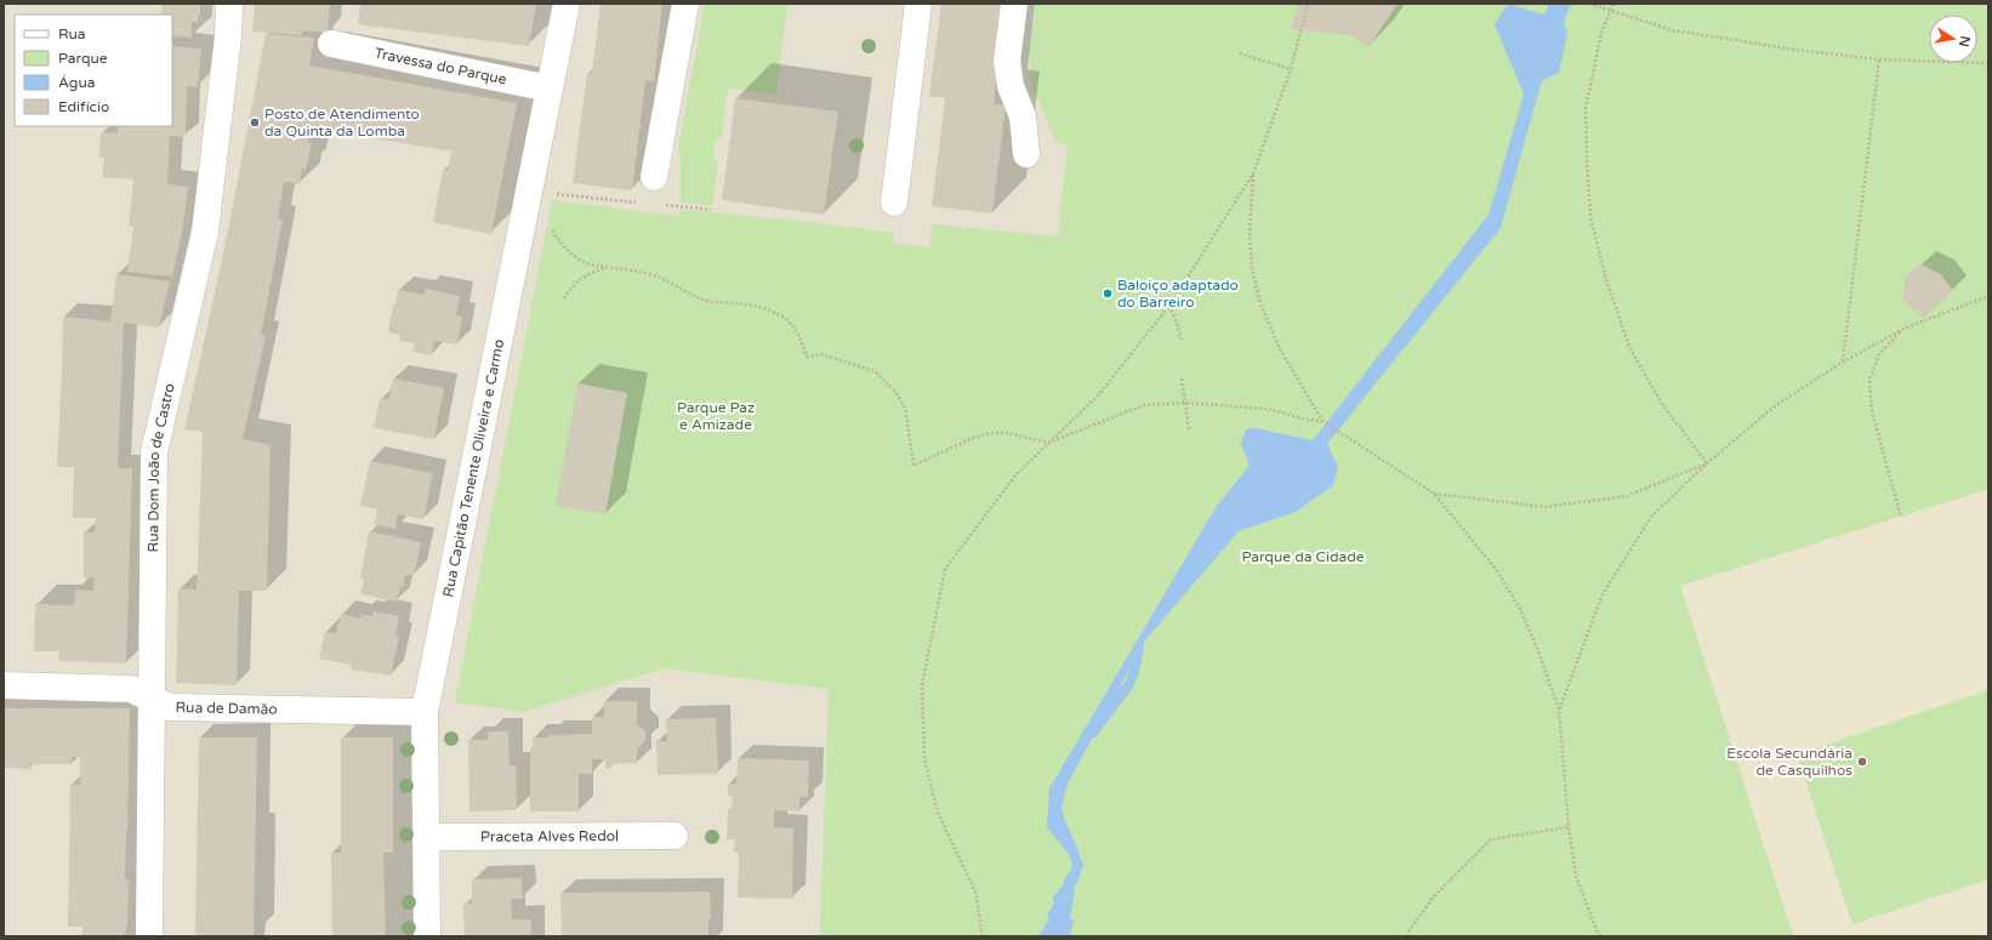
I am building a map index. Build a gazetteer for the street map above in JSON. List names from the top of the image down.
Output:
{
  "streets": {
    "street": [
      "Travessa do Parque",
      "Rua Dom João de Castro",
      "Rua Capitão Tenente Oliveira e Carmo",
      "Rua de Damão",
      "Praceta Alves Redol"
    ]
  },
  "crossings": [
    ["Travessa do Parque", "Rua Capitão Tenente Oliveira e Carmo"],
    ["Rua Dom João de Castro", "Rua de Damão"],
    ["Rua Capitão Tenente Oliveira e Carmo", "Rua de Damão"],
    ["Rua Capitão Tenente Oliveira e Carmo", "Praceta Alves Redol"]
  ],
  "parks": ["Parque Paz e Amizade", "Parque da Cidade"],
  "places": ["Posto de Atendimento da Quinta da Lomba", "Baloiço adaptado do Barreiro", "Escola Secundária de Casquilhos"],
  "legend": [
    "Rua",
    "Parque",
    "Água",
    "Edifício"
  ],
  "north": "right"
}
